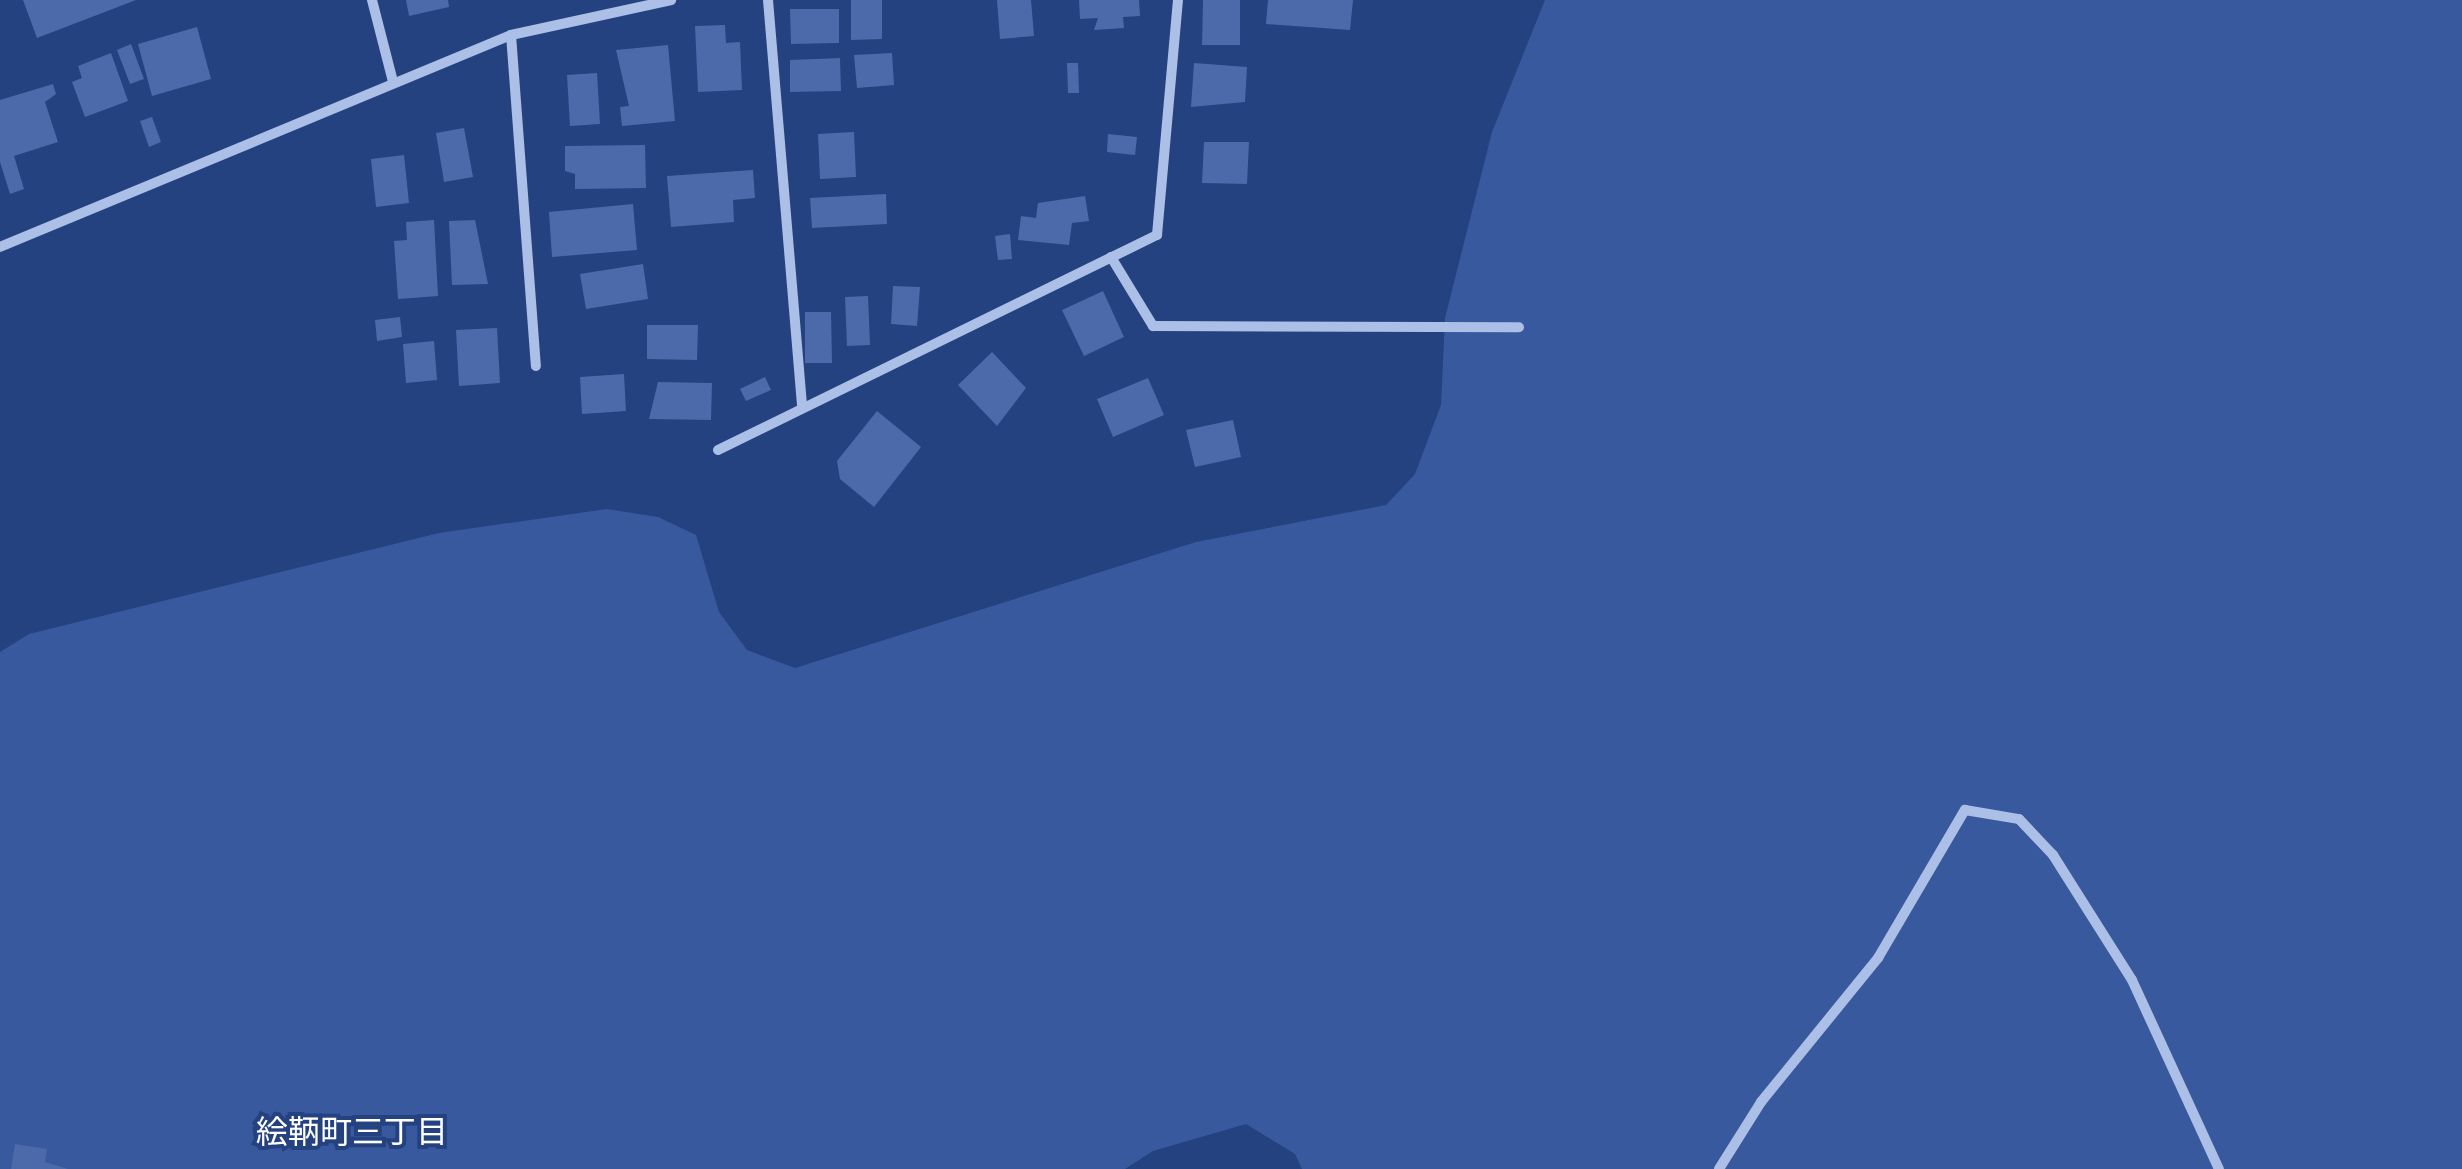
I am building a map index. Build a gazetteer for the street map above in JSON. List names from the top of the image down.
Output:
{
  "districts": ["絵鞆町三丁目"]
}
